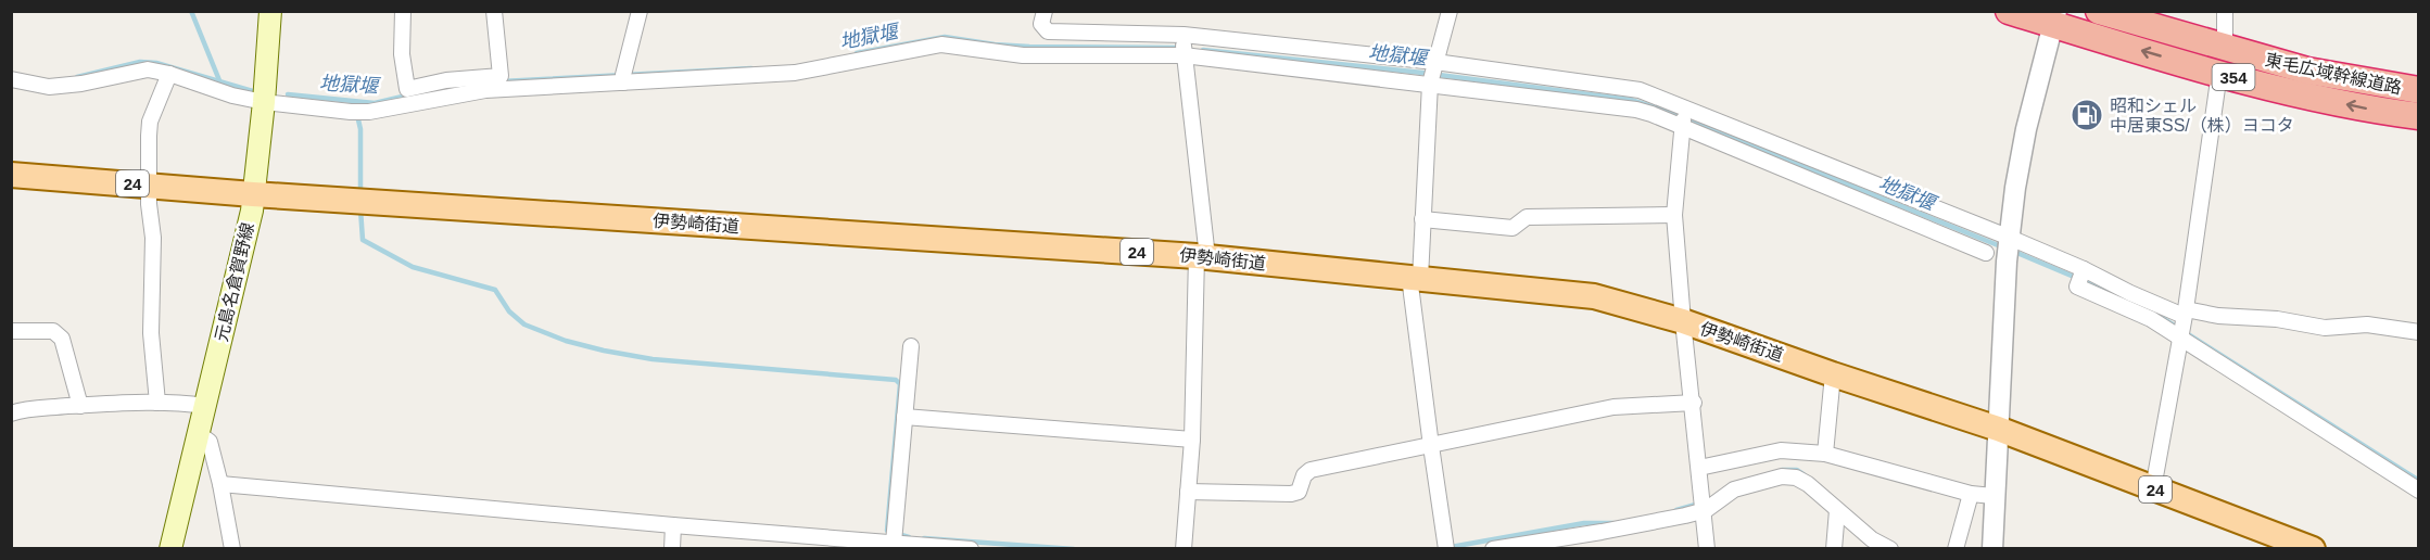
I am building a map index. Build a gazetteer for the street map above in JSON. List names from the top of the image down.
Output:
{
  "streets": {
    "highway": ["東毛広域幹線道路", "354"],
    "main road": ["24", "伊勢崎街道", "元島名倉賀野線"]
  },
  "crossings": [
    ["伊勢崎街道", "元島名倉賀野線"]
  ],
  "water": ["地獄堰"],
  "places": {
    "fuel station": ["昭和シェル 中居東SS/（株）ヨコタ"]
  }
}
